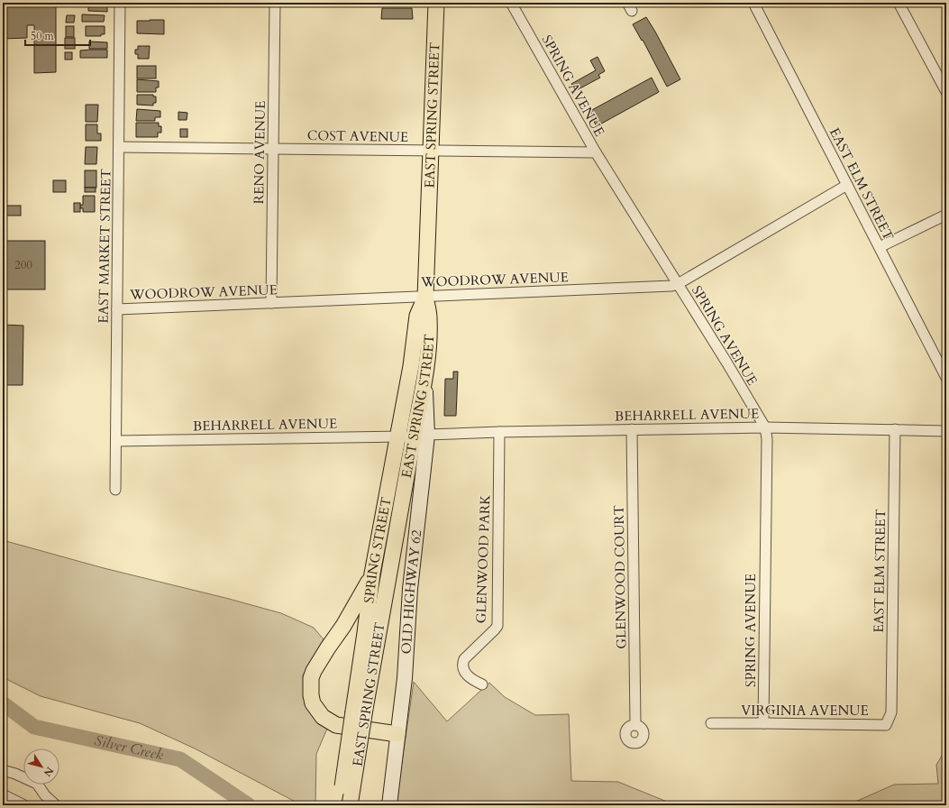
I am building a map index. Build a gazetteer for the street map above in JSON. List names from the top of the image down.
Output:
{
  "streets": {
    "main road": ["EAST SPRING STREET", "SPRING STREET"],
    "street": [
      "SPRING AVENUE",
      "COST AVENUE",
      "RENO AVENUE",
      "EAST ELM STREET",
      "EAST MARKET STREET",
      "WOODROW AVENUE",
      "BEHARRELL AVENUE",
      "GLENWOOD PARK",
      "GLENWOOD COURT",
      "OLD HIGHWAY 62",
      "VIRGINIA AVENUE"
    ]
  },
  "crossings": [
    ["SPRING AVENUE", "COST AVENUE"],
    ["SPRING AVENUE", "WOODROW AVENUE"],
    ["SPRING AVENUE", "BEHARRELL AVENUE"],
    ["SPRING AVENUE", "VIRGINIA AVENUE"],
    ["EAST SPRING STREET", "COST AVENUE"],
    ["EAST SPRING STREET", "WOODROW AVENUE"],
    ["EAST SPRING STREET", "BEHARRELL AVENUE"],
    ["EAST SPRING STREET", "SPRING STREET"],
    ["EAST SPRING STREET", "OLD HIGHWAY 62"],
    ["COST AVENUE", "RENO AVENUE"],
    ["COST AVENUE", "EAST MARKET STREET"],
    ["RENO AVENUE", "WOODROW AVENUE"],
    ["EAST ELM STREET", "WOODROW AVENUE"],
    ["EAST ELM STREET", "BEHARRELL AVENUE"],
    ["EAST ELM STREET", "VIRGINIA AVENUE"],
    ["EAST MARKET STREET", "WOODROW AVENUE"],
    ["EAST MARKET STREET", "BEHARRELL AVENUE"],
    ["WOODROW AVENUE", "SPRING STREET"],
    ["BEHARRELL AVENUE", "SPRING STREET"],
    ["BEHARRELL AVENUE", "GLENWOOD PARK"],
    ["BEHARRELL AVENUE", "GLENWOOD COURT"],
    ["BEHARRELL AVENUE", "OLD HIGHWAY 62"]
  ],
  "water": ["Silver Creek"],
  "house_numbers": ["200"],
  "scale_bar": "50 m",
  "north": "bottom right"
}
